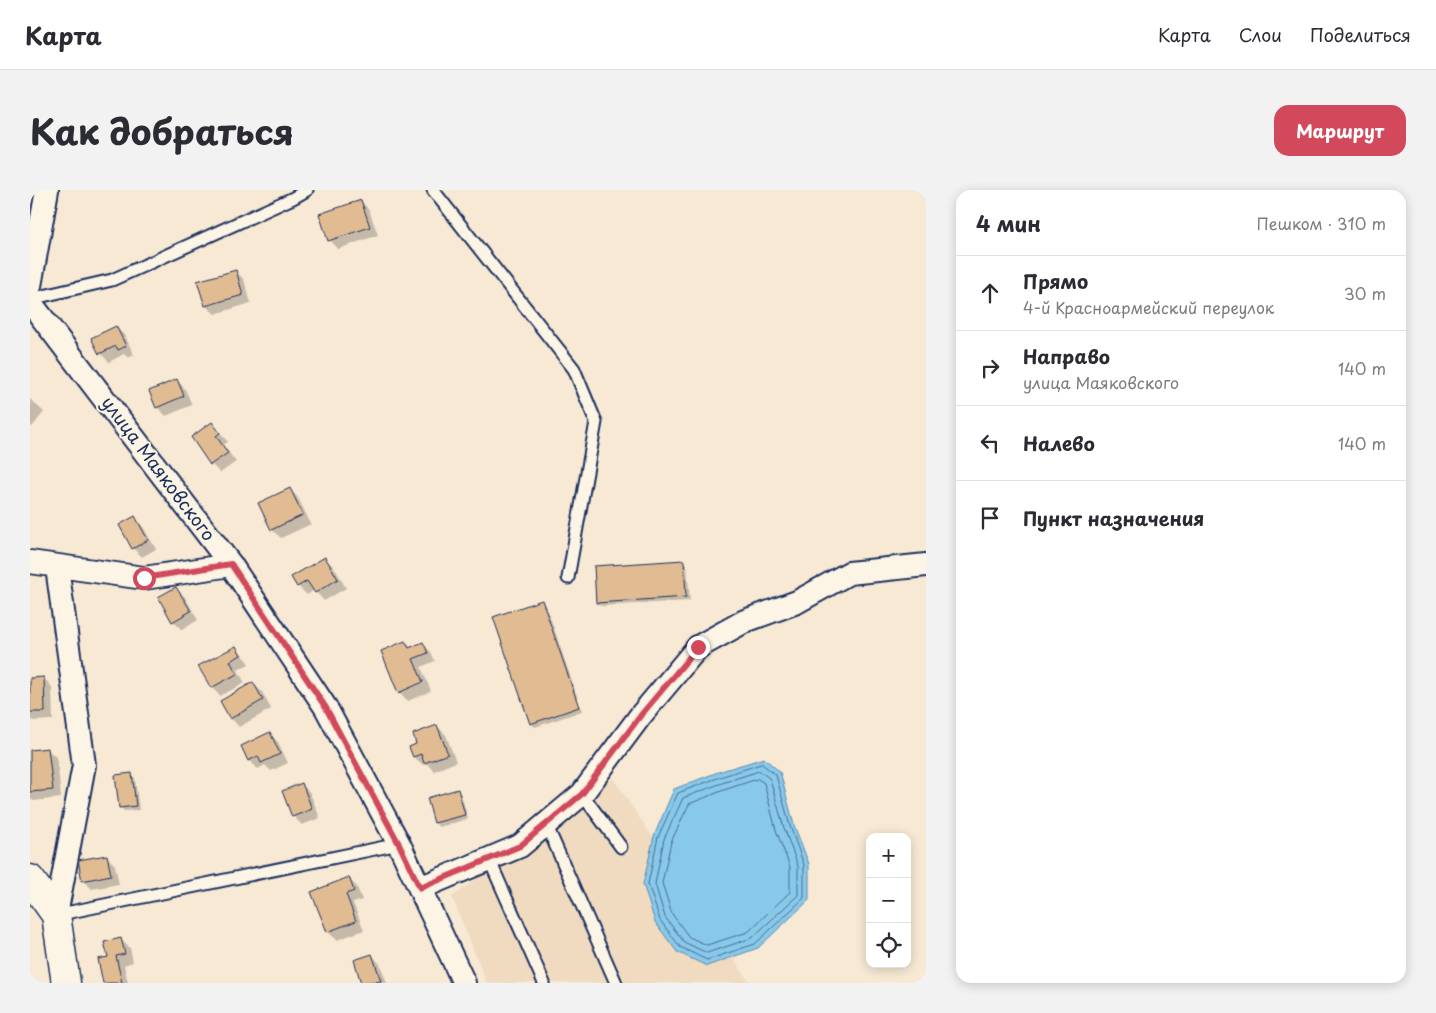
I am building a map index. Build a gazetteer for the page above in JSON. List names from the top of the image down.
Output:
{
  "streets": {
    "street": ["улица Маяковского"]
  },
  "page": {
    "header": "Карта",
    "nav": ["Карта", "Слои", "Поделиться"],
    "title": "Как добраться",
    "buttons": "Маршрут",
    "heading": ["4 мин", "Пешком · 310 m"],
    "list": [
      ["Прямо", "4-й Красноармейский переулок", "30 m"],
      ["Направо", "улица Маяковского", "140 m"],
      ["Налево", "140 m"],
      "Пункт назначения"
    ],
    "map_buttons": ["+", "−"]
  }
}
